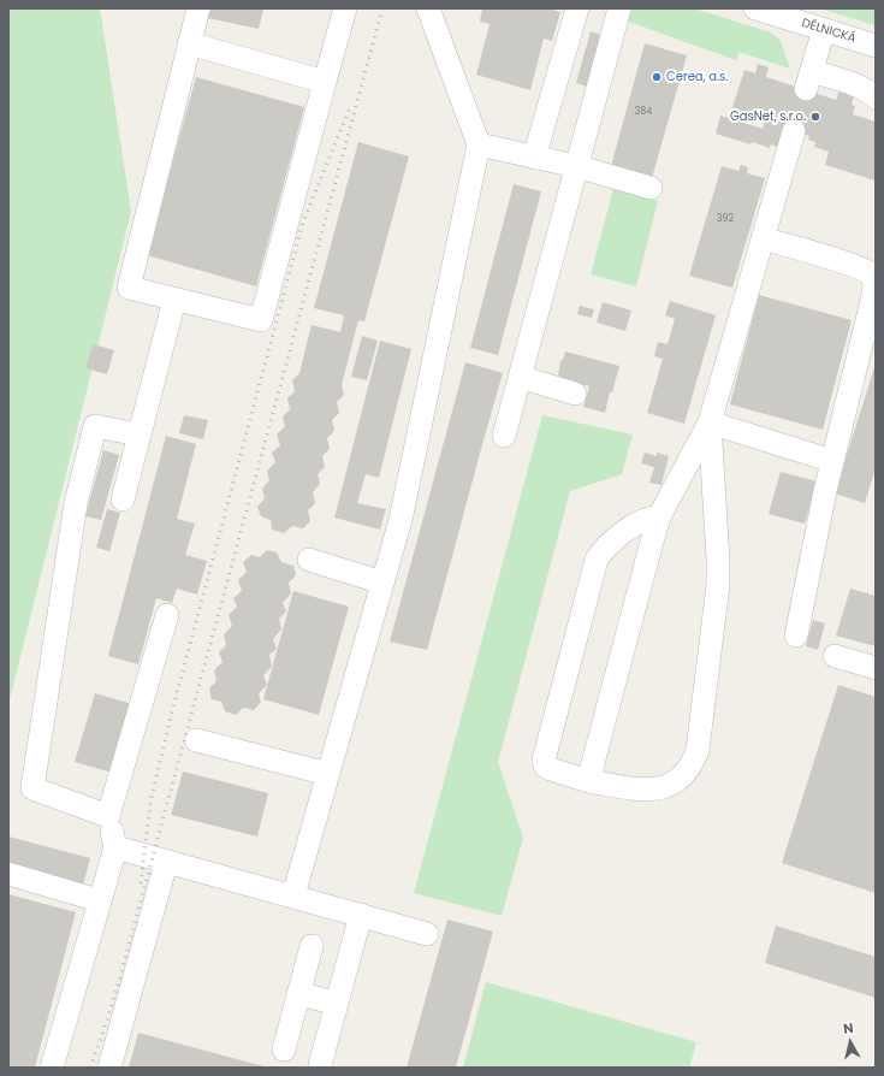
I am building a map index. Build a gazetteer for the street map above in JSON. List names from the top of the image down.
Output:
{
  "streets": {
    "street": ["DĚLNICKÁ"]
  },
  "places": ["Cerea, a.s.", "GasNet, s.r.o."],
  "house_numbers": ["384", "392"],
  "north": "top"
}
